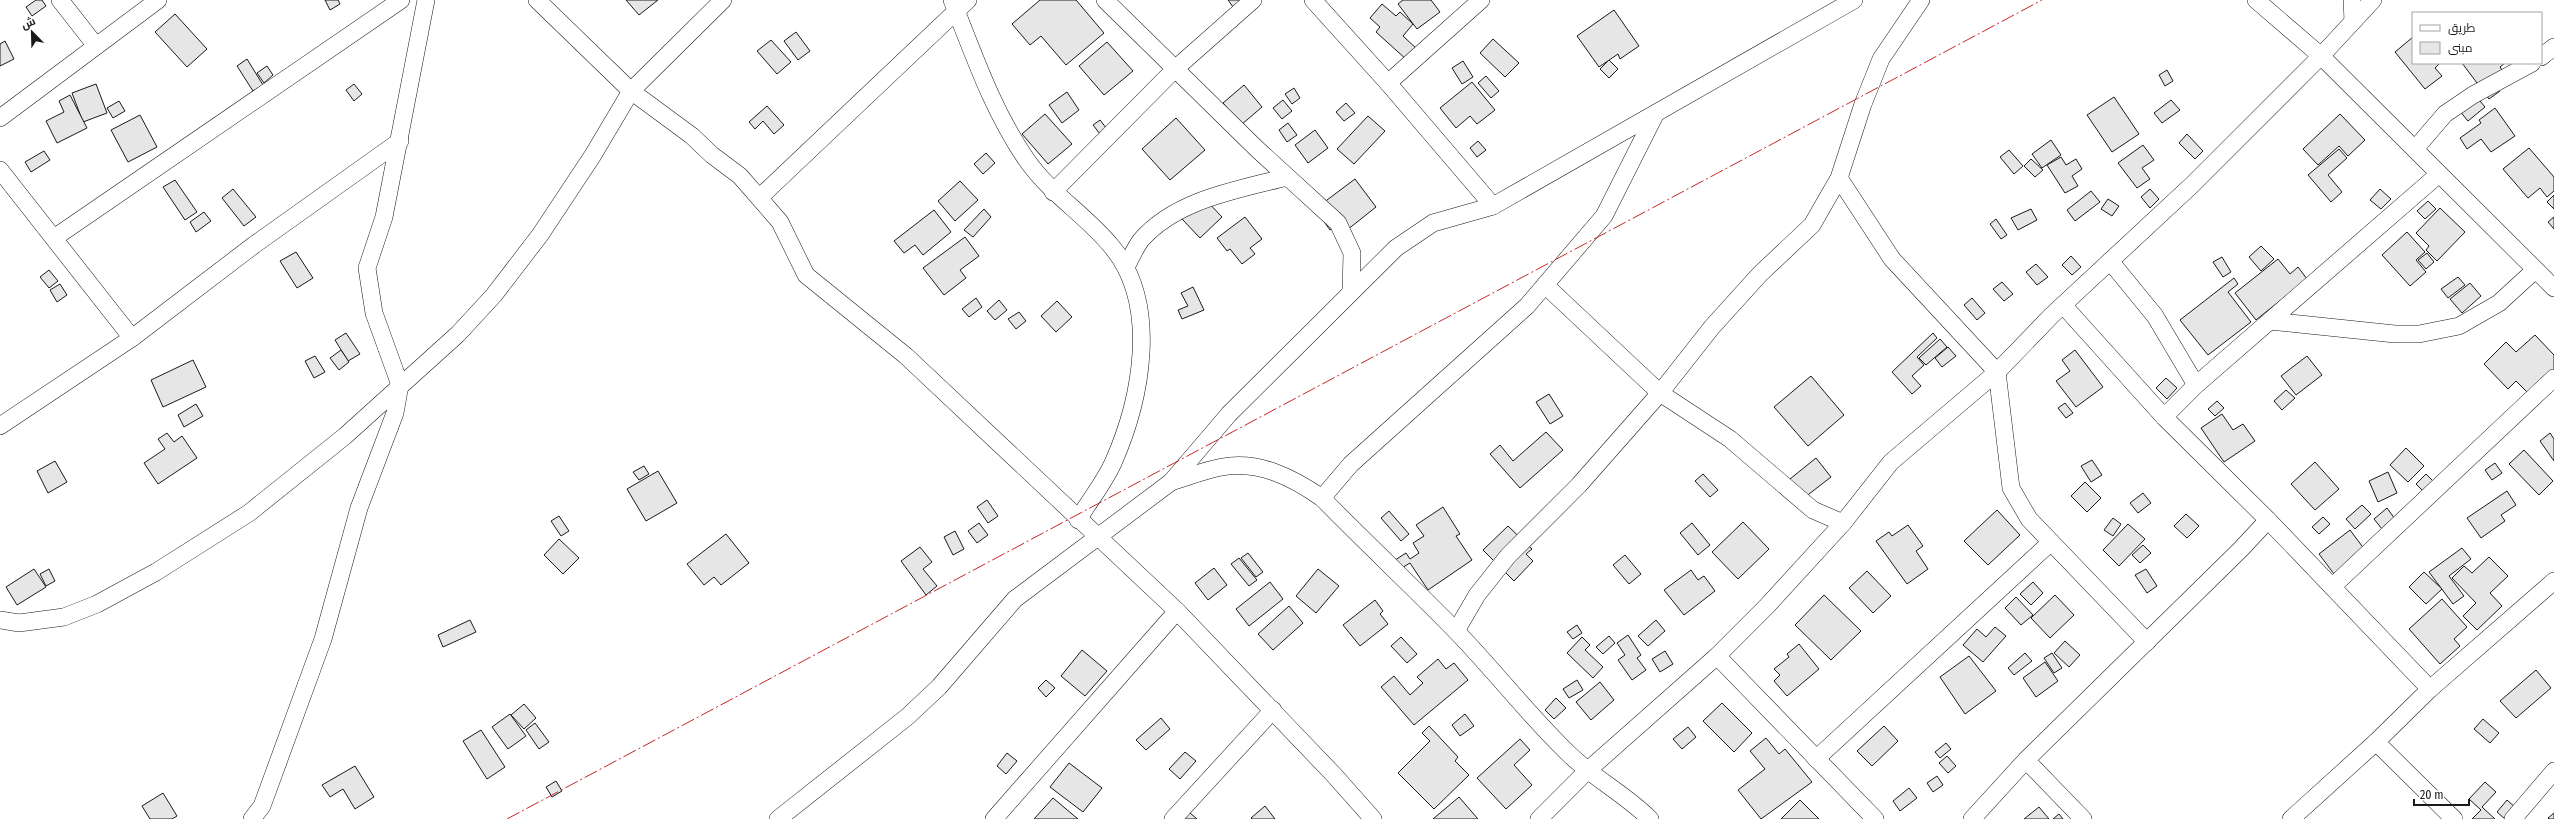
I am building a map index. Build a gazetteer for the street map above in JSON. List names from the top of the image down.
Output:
{
  "legend": ["طريق", "مبنى"],
  "scale_bar": "20 m",
  "north": "top left"
}
